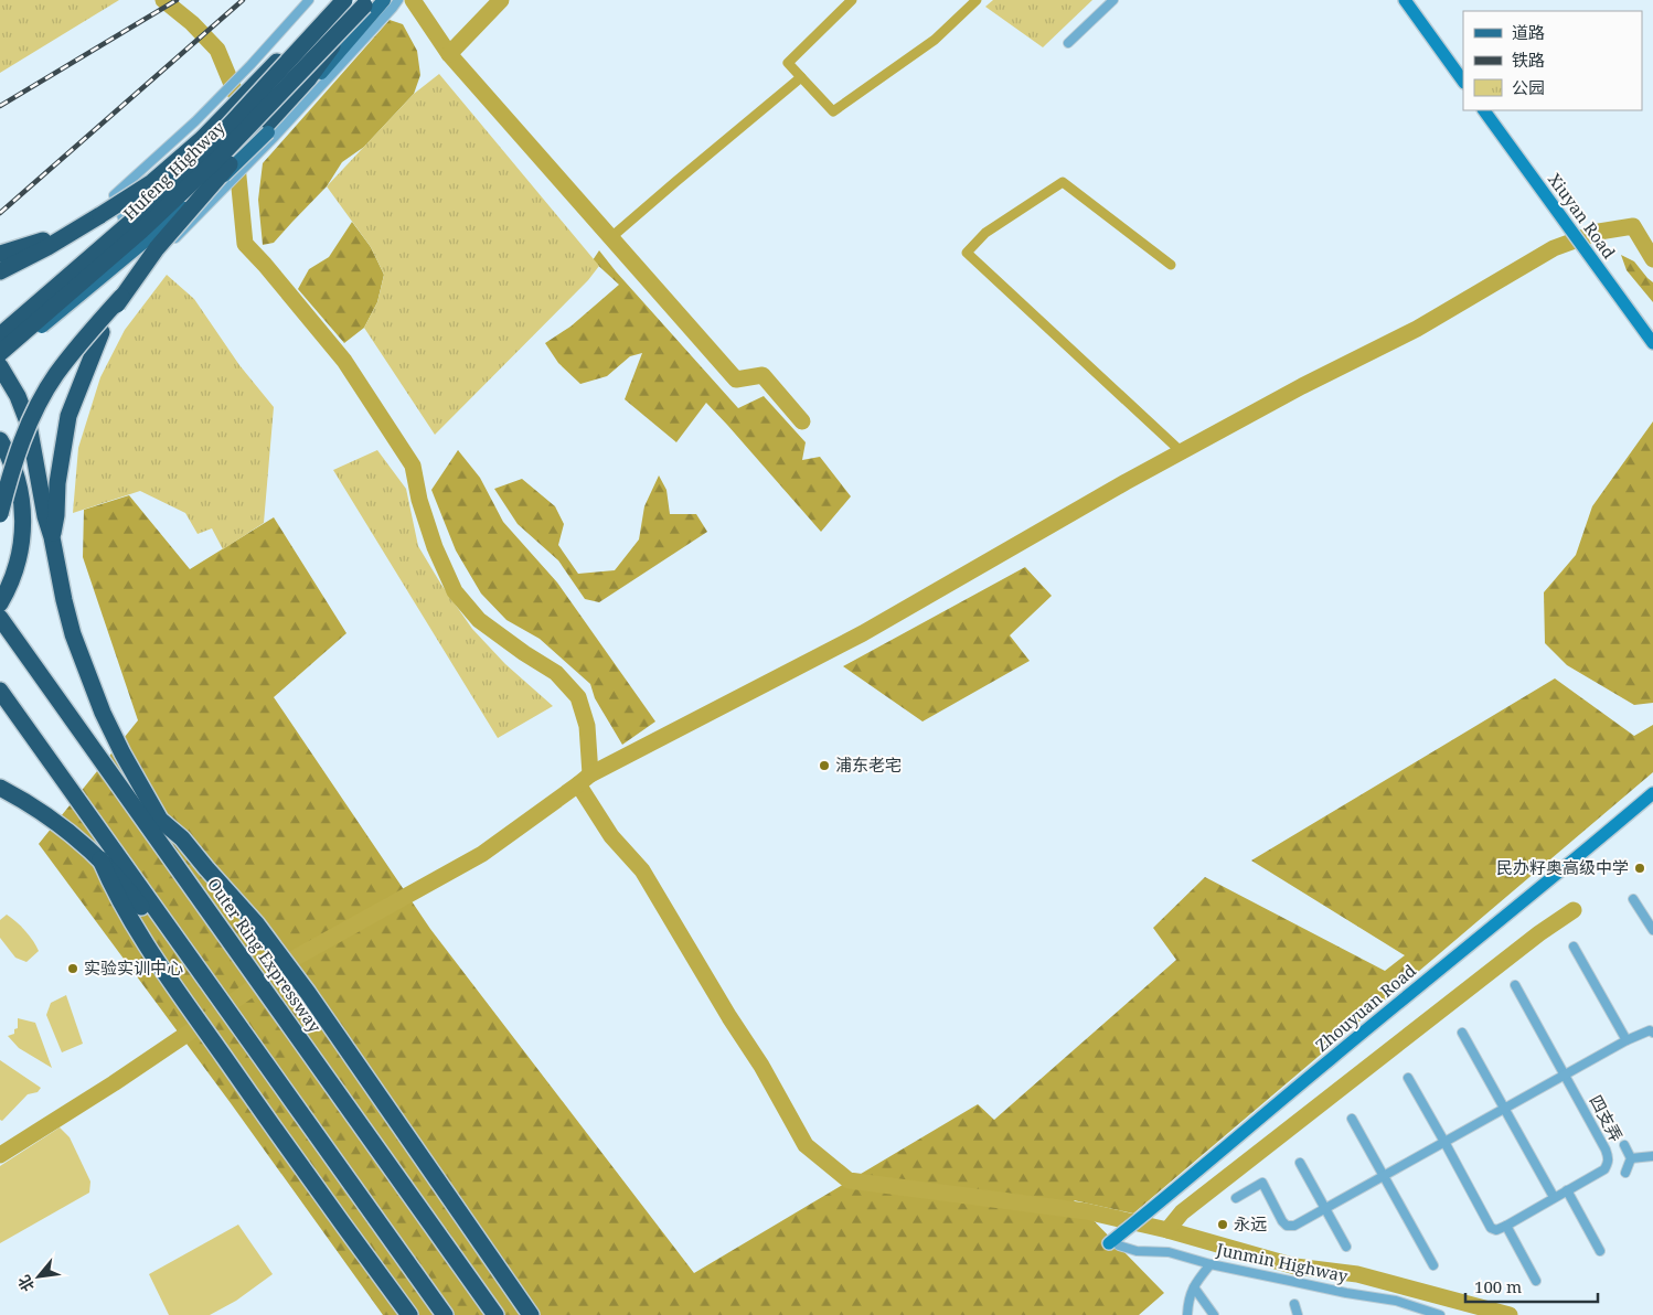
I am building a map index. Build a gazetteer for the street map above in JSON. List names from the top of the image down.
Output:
{
  "streets": {
    "highway": ["Hufeng Highway", "Outer Ring Expressway"],
    "street": [
      "Xiuyan Road",
      "Zhouyuan Road",
      "四支弄",
      "Junmin Highway"
    ]
  },
  "crossings": [
    ["Zhouyuan Road", "Junmin Highway"]
  ],
  "places": [
    "浦东老宅",
    "民办籽奥高级中学",
    "实验实训中心",
    "永远"
  ],
  "legend": ["道路", "铁路", "公园"],
  "scale_bar": "100 m",
  "north": "bottom left"
}
